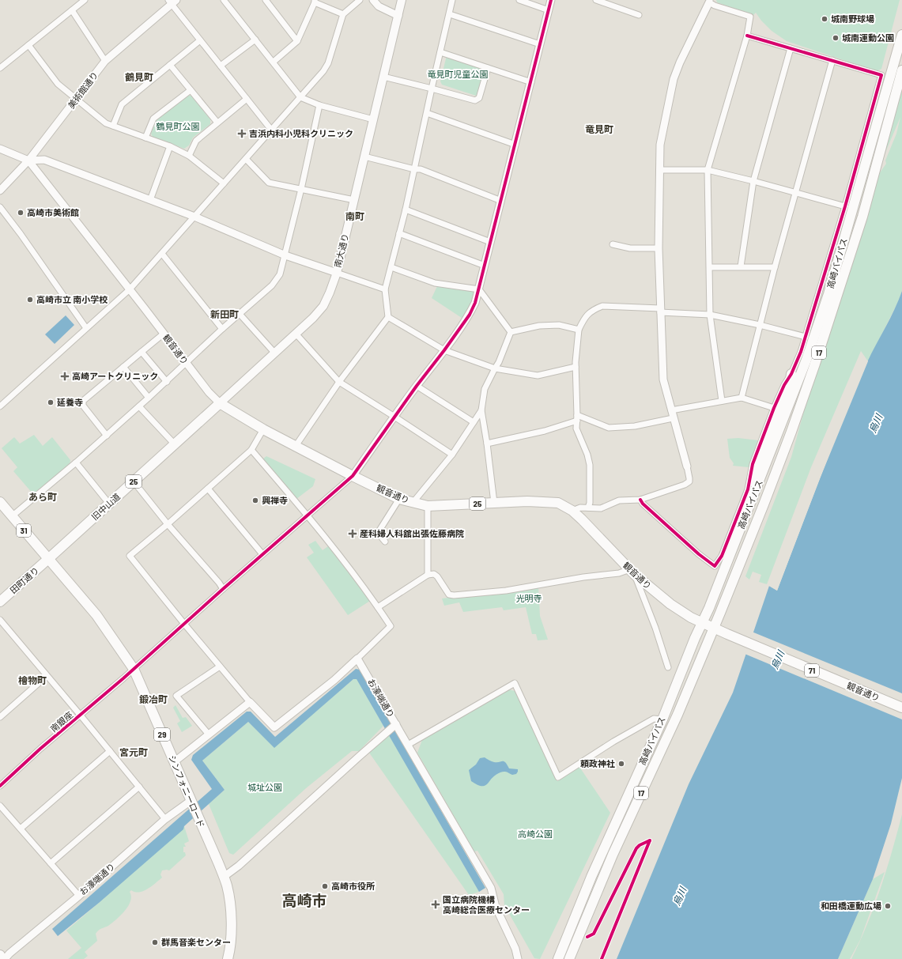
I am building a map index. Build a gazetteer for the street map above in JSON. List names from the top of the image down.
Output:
{
  "streets": {
    "main road": [
      "南大通り",
      "高崎バイパス",
      "観音通り",
      "17",
      "25",
      "旧中山道",
      "31",
      "田町通り",
      "71",
      "29",
      "シンフォニーロード"
    ],
    "street": ["美術館通り", "お濠端通り", "南銀座"]
  },
  "crossings": [
    ["美術館通り", "観音通り"],
    ["南大通り", "観音通り"],
    ["南大通り", "旧中山道"],
    ["高崎バイパス", "観音通り"],
    ["高崎バイパス", "17"],
    ["観音通り", "旧中山道"],
    ["観音通り", "南銀座"],
    ["旧中山道", "田町通り"],
    ["旧中山道", "シンフォニーロード"],
    ["田町通り", "シンフォニーロード"],
    ["お濠端通り", "シンフォニーロード"],
    ["南銀座", "シンフォニーロード"]
  ],
  "districts": [
    "鶴見町",
    "竜見町",
    "南町",
    "新田町",
    "あら町",
    "檜物町",
    "鍛冶町",
    "宮元町",
    "高崎市"
  ],
  "water": ["烏川"],
  "parks": [
    "竜見町児童公園",
    "鶴見町公園",
    "光明寺",
    "城址公園",
    "高崎公園"
  ],
  "places": {
    "other": [
      "城南野球場",
      "城南運動公園",
      "高崎市美術館",
      "高崎市立 南小学校",
      "延養寺",
      "興禅寺",
      "頼政神社",
      "高崎市役所",
      "和田橋運動広場",
      "群馬音楽センター"
    ],
    "health": [
      "吉浜内科小児科クリニック",
      "高崎アートクリニック",
      "産科婦人科舘出張佐藤病院",
      "国立病院機構 高崎総合医療センター"
    ]
  }
}
